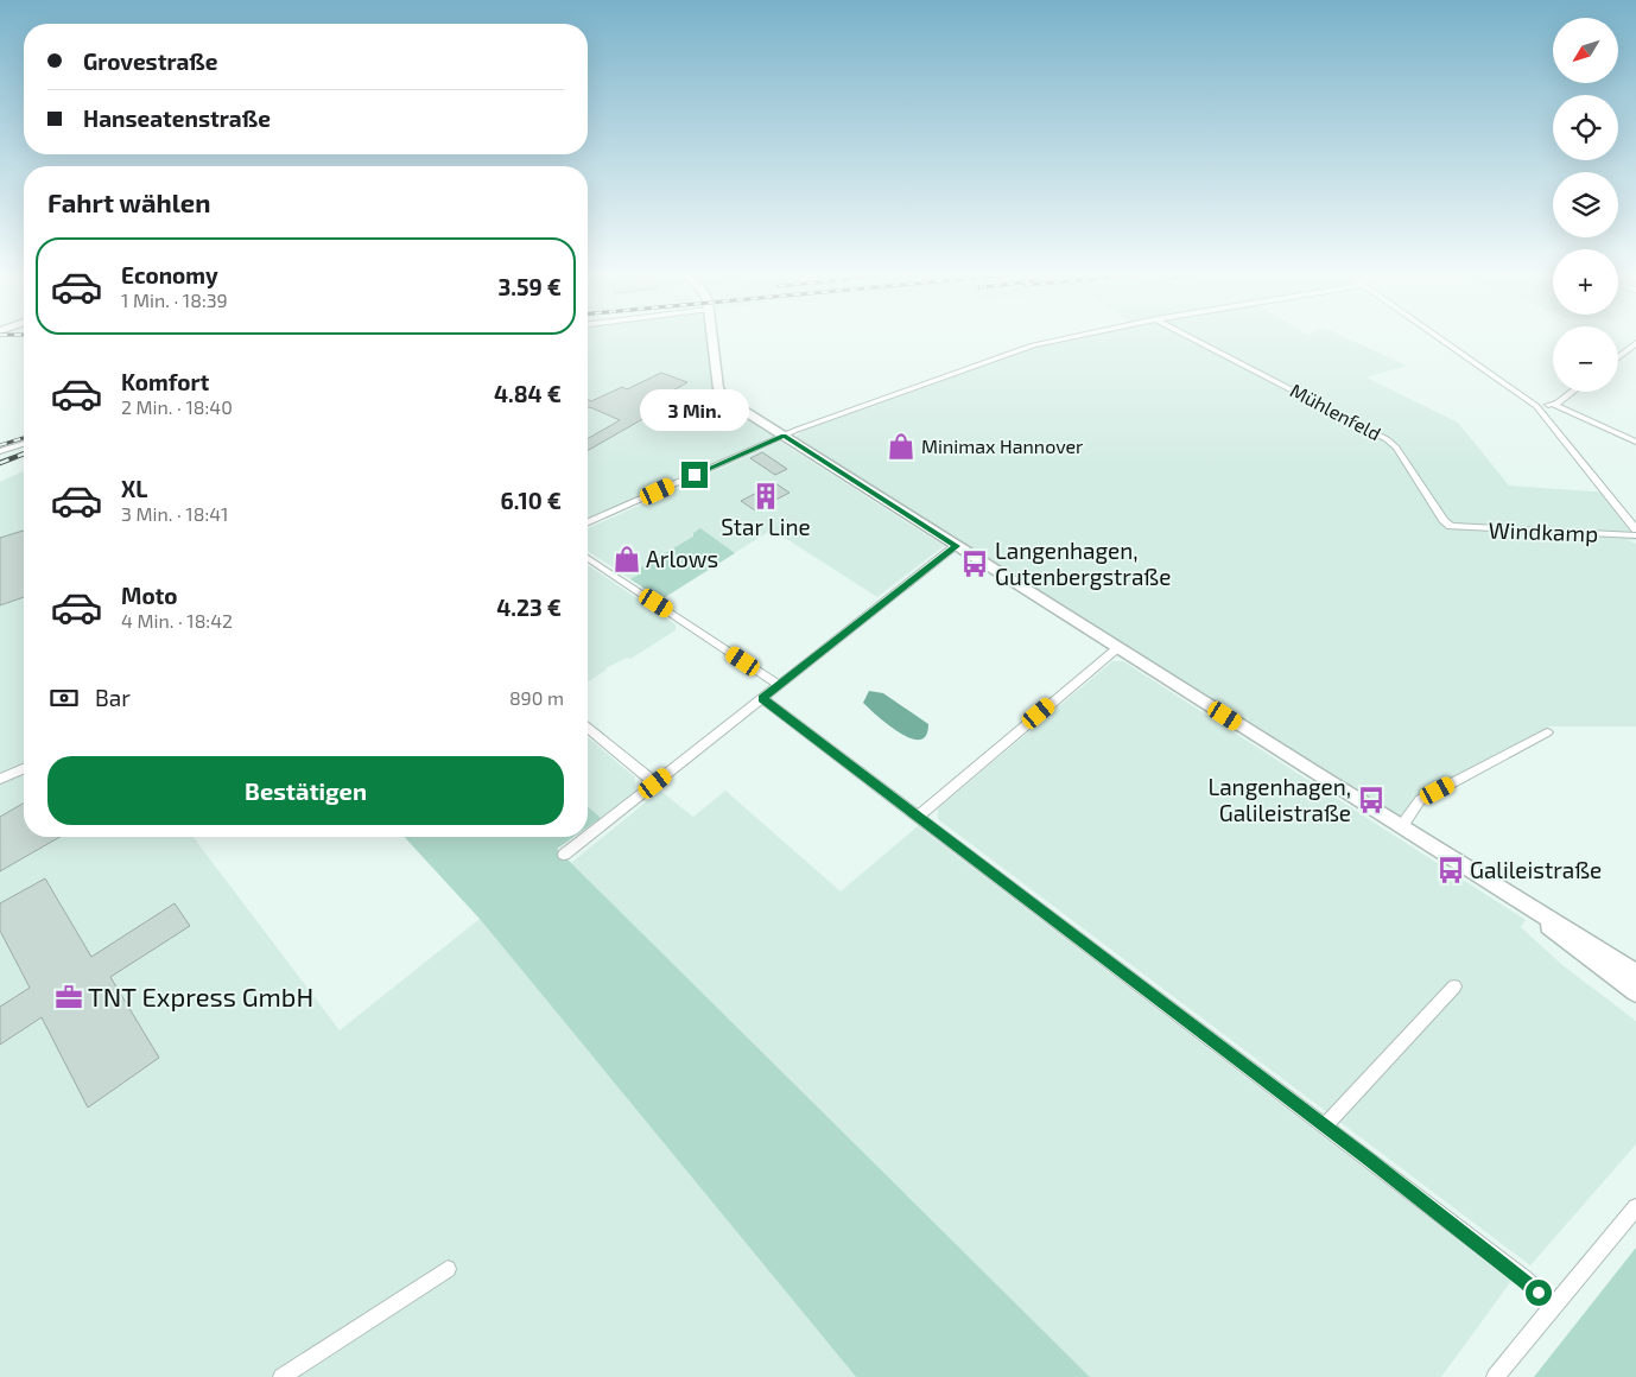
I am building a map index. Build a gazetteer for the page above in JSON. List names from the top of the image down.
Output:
{
  "streets": {
    "street": ["Mühlenfeld", "Windkamp"]
  },
  "crossings": [
    ["Mühlenfeld", "Windkamp"]
  ],
  "places": {
    "shop": ["Minimax Hannover", "Arlows"],
    "building": ["Star Line"],
    "bus stop": ["Langenhagen, Gutenbergstraße", "Langenhagen, Galileistraße", "Galileistraße"],
    "office": ["TNT Express GmbH"]
  },
  "north": "bottom left",
  "page": {
    "map_buttons": ["+", "−"],
    "banner": ["Grovestraße", "Hanseatenstraße"],
    "heading": "Fahrt wählen",
    "list": [
      {
        "name": "Economy",
        "note": "1 Min. · 18:39",
        "value": "3.59 €"
      },
      {
        "name": "Komfort",
        "note": "2 Min. · 18:40",
        "value": "4.84 €"
      },
      {
        "name": "XL",
        "note": "3 Min. · 18:41",
        "value": "6.10 €"
      },
      {
        "name": "Moto",
        "note": "4 Min. · 18:42",
        "value": "4.23 €"
      }
    ],
    "bubble": "3 Min.",
    "pay": ["Bar", "890 m"],
    "buttons": "Bestätigen"
  }
}
